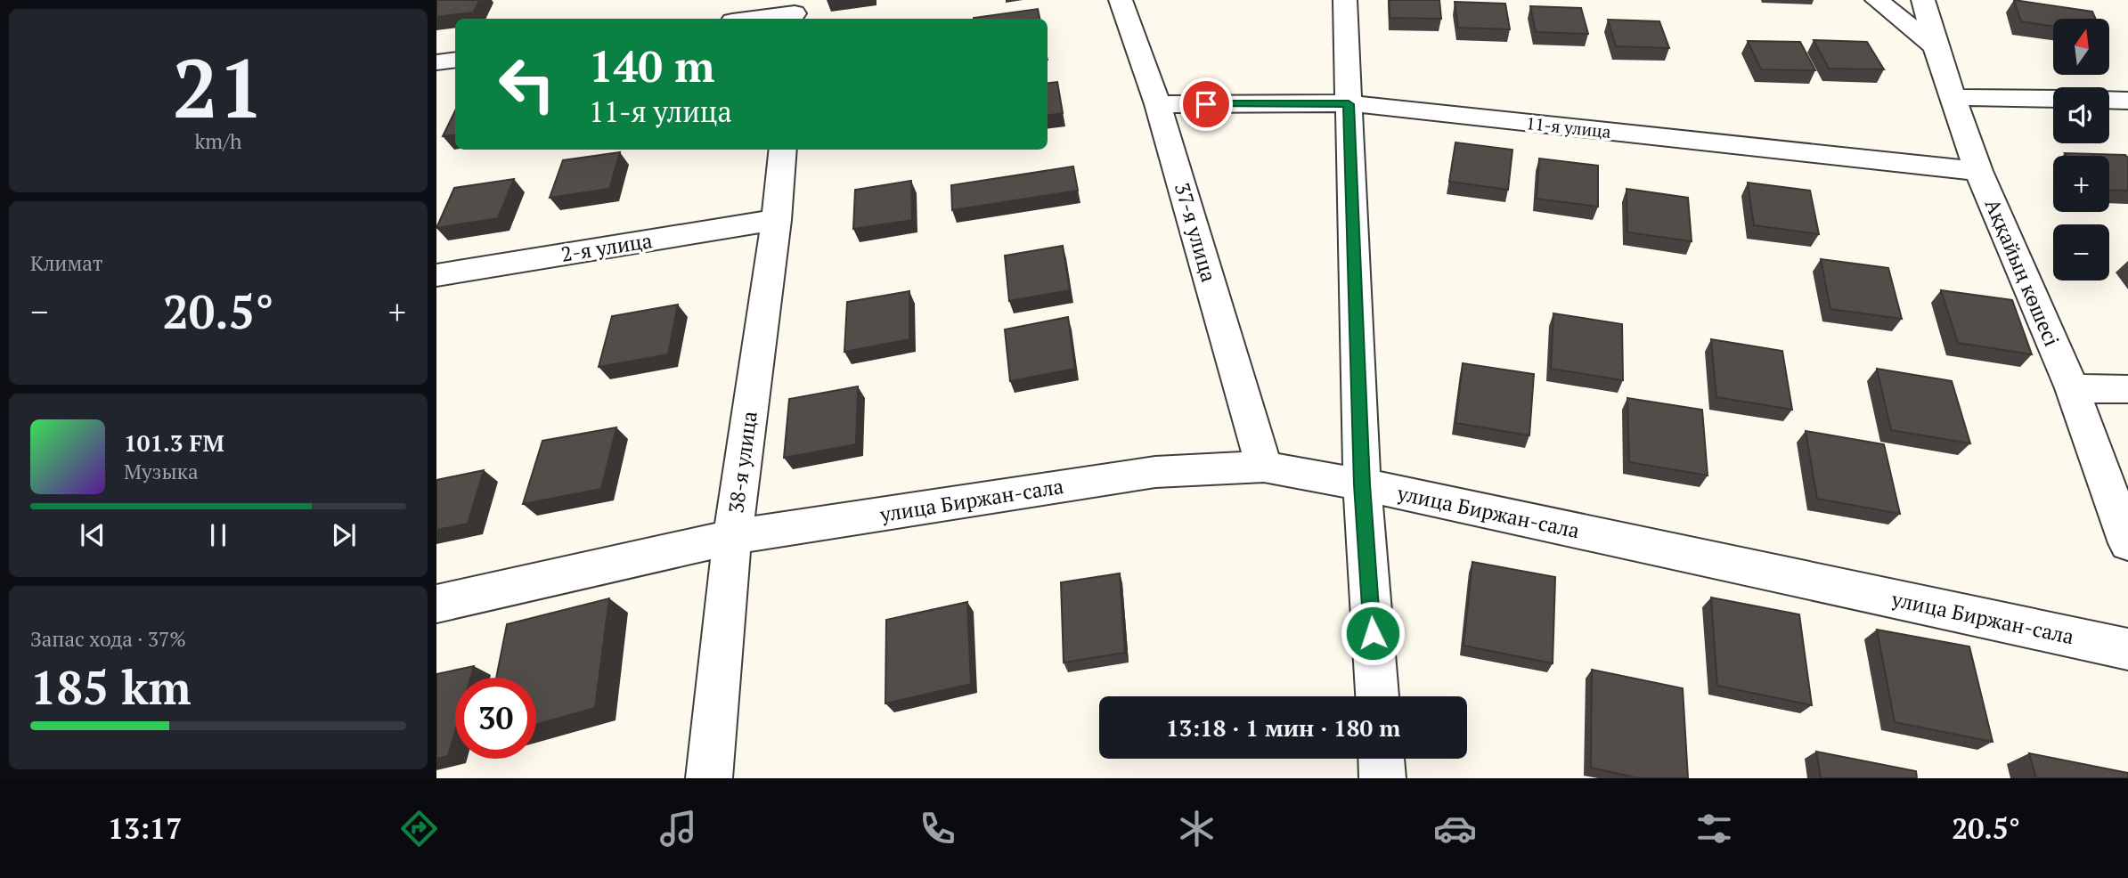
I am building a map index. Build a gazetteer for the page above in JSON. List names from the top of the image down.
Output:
{
  "streets": {
    "street": [
      "11-я улица",
      "37-я улица",
      "2-я улица",
      "Аққайың көшесі",
      "38-я улица",
      "улица Биржан-сала"
    ]
  },
  "crossings": [
    ["11-я улица", "37-я улица"],
    ["11-я улица", "Аққайың көшесі"],
    ["37-я улица", "улица Биржан-сала"],
    ["2-я улица", "38-я улица"],
    ["38-я улица", "улица Биржан-сала"]
  ],
  "north": "top",
  "page": {
    "tile": [
      ["21", "km/h"],
      "Климат",
      ["Запас хода · 37%", "185 km"]
    ],
    "map_buttons": ["+", "−"],
    "turn": ["140 m", "11-я улица"],
    "heat": ["−", "20.5°", "+"],
    "song": ["101.3 FM", "Музыка"],
    "limit": "30",
    "trip": "13:18 · 1 мин · 180 m",
    "tabs": ["13:17", "20.5°"]
  }
}
